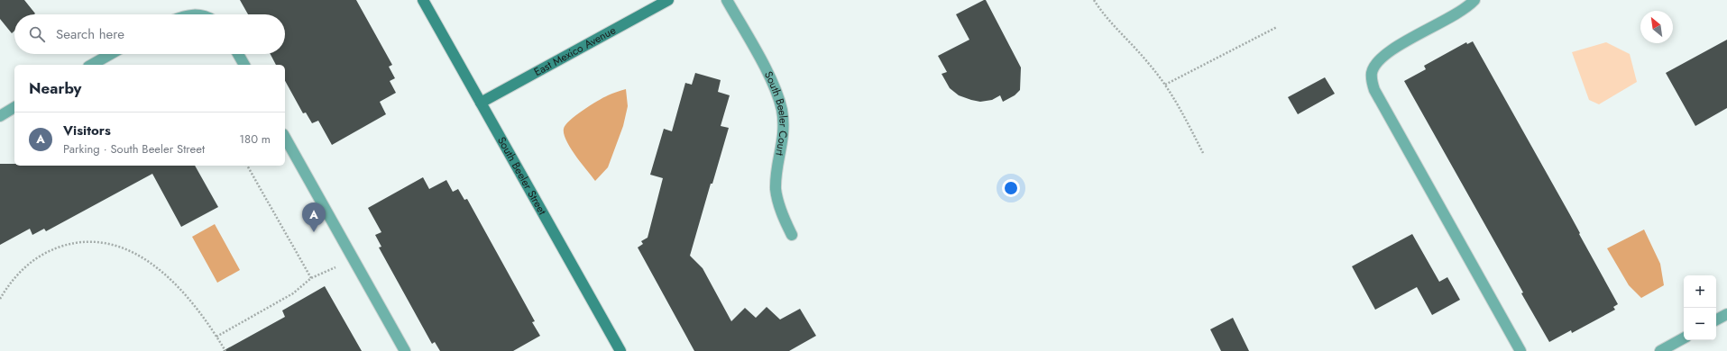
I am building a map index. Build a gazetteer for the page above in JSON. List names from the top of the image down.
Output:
{
  "streets": {
    "street": ["East Mexico Avenue", "South Beeler Court", "South Beeler Street"]
  },
  "crossings": [
    ["East Mexico Avenue", "South Beeler Street"]
  ],
  "north": "top left",
  "page": {
    "search": "Search here",
    "heading": "Nearby",
    "list": [
      {
        "mark": "A",
        "name": "Visitors",
        "note": "Parking · South Beeler Street",
        "value": "180 m"
      }
    ],
    "pins": "A",
    "map_buttons": ["+", "−"]
  }
}
